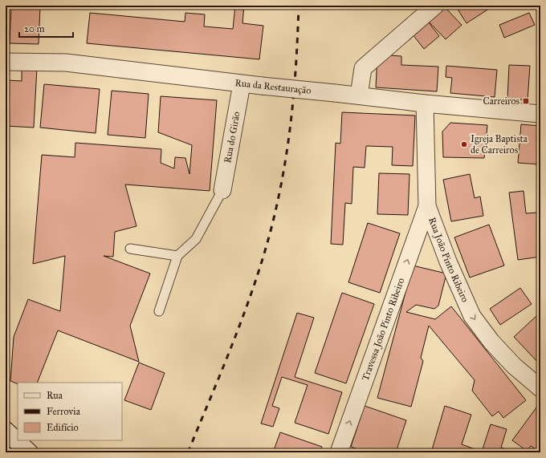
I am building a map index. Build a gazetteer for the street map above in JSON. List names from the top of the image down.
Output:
{
  "streets": {
    "street": [
      "Rua da Restauração",
      "Rua do Girão",
      "Rua João Pinto Ribeiro",
      "Travessa João Pinto Ribeiro"
    ]
  },
  "crossings": [
    ["Rua da Restauração", "Rua do Girão"],
    ["Rua da Restauração", "Rua João Pinto Ribeiro"],
    ["Rua João Pinto Ribeiro", "Travessa João Pinto Ribeiro"]
  ],
  "one_way": ["Rua João Pinto Ribeiro", "Travessa João Pinto Ribeiro"],
  "places": {
    "transit": ["Carreiros"],
    "other": ["Igreja Baptista de Carreiros"]
  },
  "legend": ["Rua", "Ferrovia", "Edifício"],
  "scale_bar": "20 m"
}
